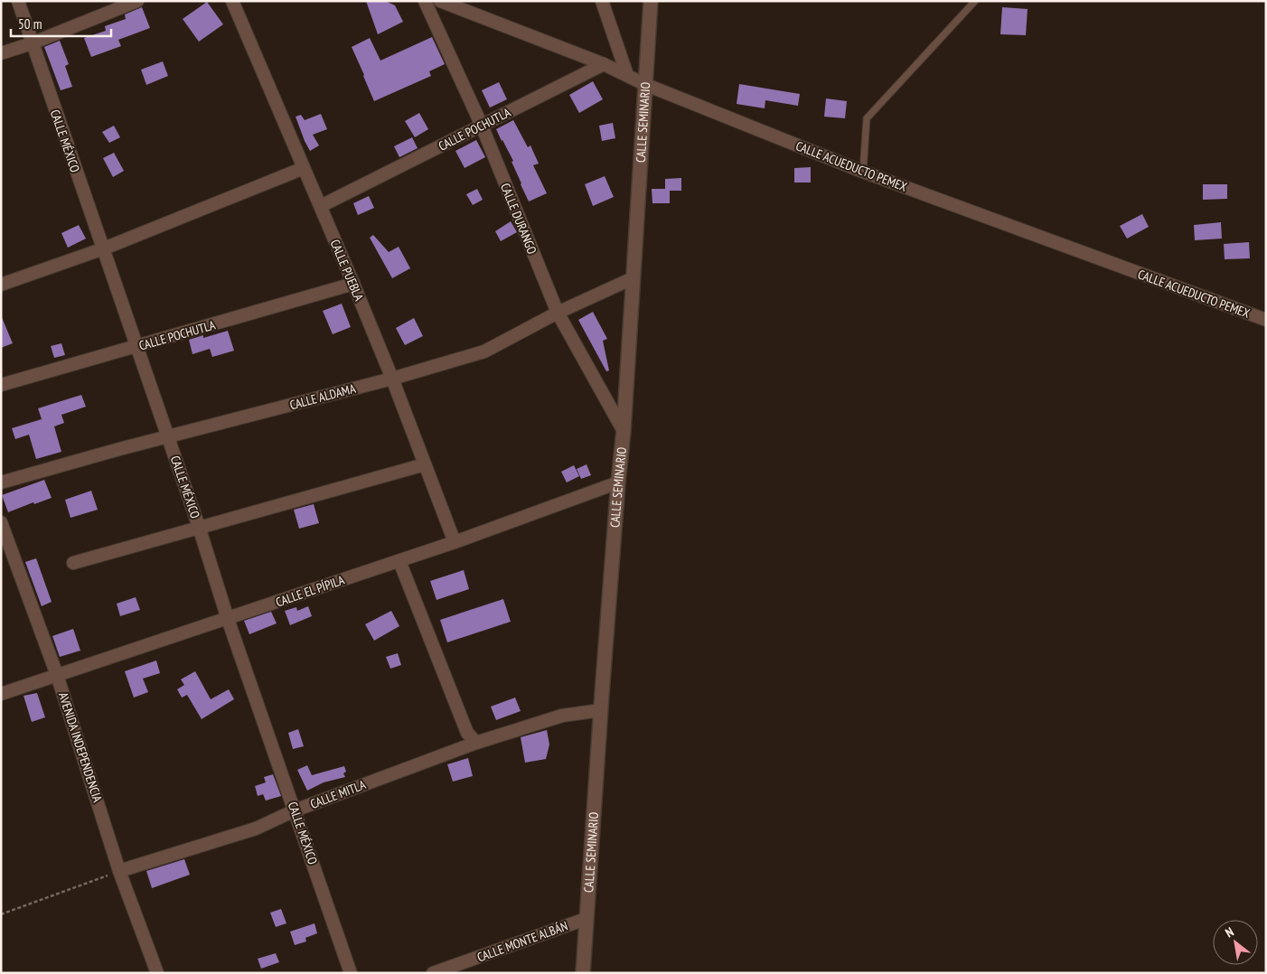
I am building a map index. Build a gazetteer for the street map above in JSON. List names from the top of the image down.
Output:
{
  "streets": {
    "street": [
      "CALLE SEMINARIO",
      "CALLE POCHUTLA",
      "CALLE MÉXICO",
      "CALLE ACUEDUCTO PEMEX",
      "CALLE DURANGO",
      "CALLE PUEBLA",
      "CALLE ALDAMA",
      "CALLE EL PÍPILA",
      "AVENIDA INDEPENDENCIA",
      "CALLE MITLA",
      "CALLE MONTE ALBÁN"
    ]
  },
  "crossings": [
    ["CALLE SEMINARIO", "CALLE ACUEDUCTO PEMEX"],
    ["CALLE SEMINARIO", "CALLE DURANGO"],
    ["CALLE SEMINARIO", "CALLE ALDAMA"],
    ["CALLE SEMINARIO", "CALLE EL PÍPILA"],
    ["CALLE SEMINARIO", "CALLE MITLA"],
    ["CALLE SEMINARIO", "CALLE MONTE ALBÁN"],
    ["CALLE POCHUTLA", "CALLE MÉXICO"],
    ["CALLE POCHUTLA", "CALLE ACUEDUCTO PEMEX"],
    ["CALLE POCHUTLA", "CALLE DURANGO"],
    ["CALLE POCHUTLA", "CALLE PUEBLA"],
    ["CALLE MÉXICO", "CALLE ALDAMA"],
    ["CALLE MÉXICO", "CALLE EL PÍPILA"],
    ["CALLE MÉXICO", "CALLE MITLA"],
    ["CALLE DURANGO", "CALLE ALDAMA"],
    ["CALLE PUEBLA", "CALLE ALDAMA"],
    ["CALLE PUEBLA", "CALLE EL PÍPILA"],
    ["CALLE EL PÍPILA", "AVENIDA INDEPENDENCIA"],
    ["AVENIDA INDEPENDENCIA", "CALLE MITLA"]
  ],
  "scale_bar": "50 m",
  "north": "top left"
}
